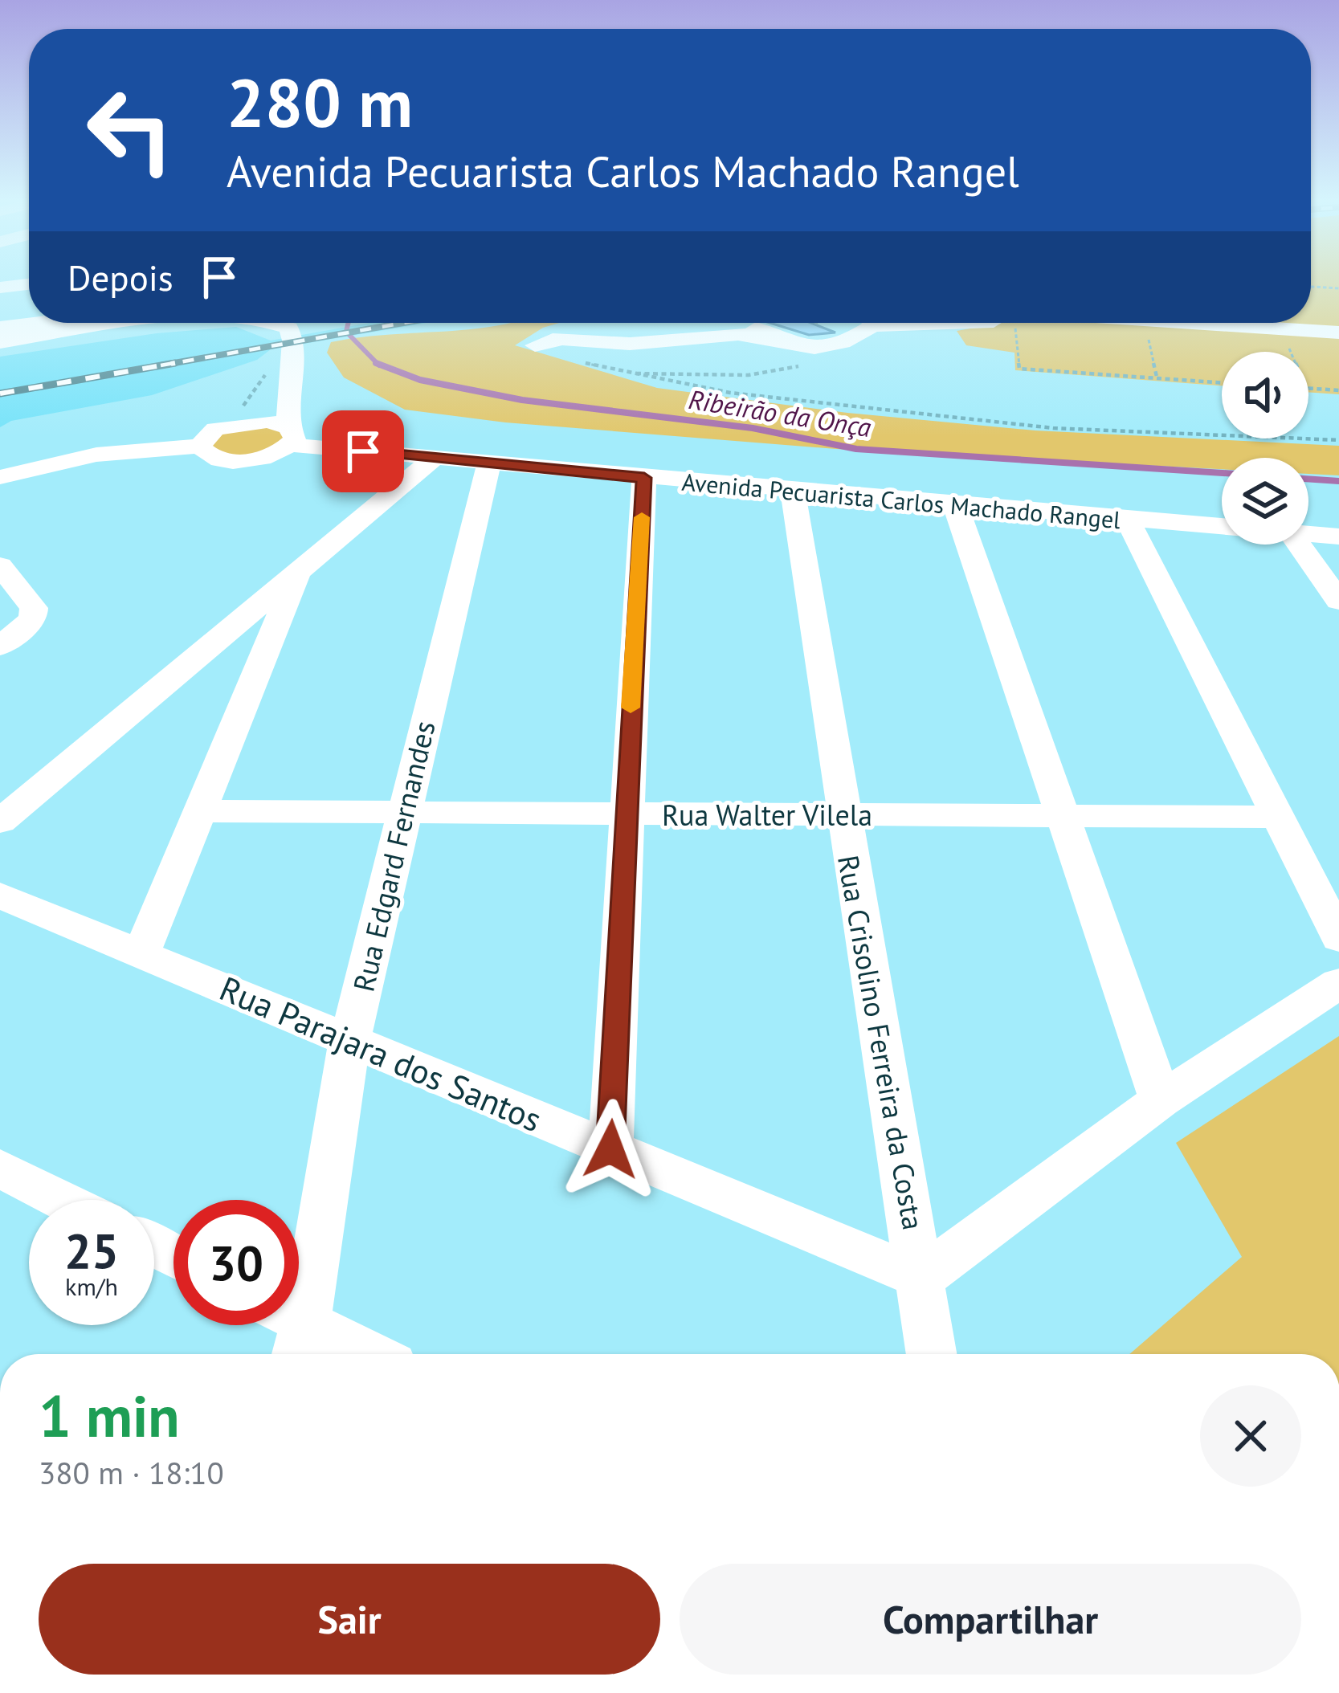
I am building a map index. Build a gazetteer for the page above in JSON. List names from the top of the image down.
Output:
{
  "streets": {
    "street": [
      "Avenida Pecuarista Carlos Machado Rangel",
      "Rua Walter Vilela",
      "Rua Edgard Fernandes",
      "Rua Crisolino Ferreira da Costa",
      "Rua Parajara dos Santos"
    ]
  },
  "crossings": [
    ["Avenida Pecuarista Carlos Machado Rangel", "Rua Edgard Fernandes"],
    ["Avenida Pecuarista Carlos Machado Rangel", "Rua Crisolino Ferreira da Costa"],
    ["Rua Walter Vilela", "Rua Edgard Fernandes"],
    ["Rua Walter Vilela", "Rua Crisolino Ferreira da Costa"],
    ["Rua Edgard Fernandes", "Rua Parajara dos Santos"],
    ["Rua Crisolino Ferreira da Costa", "Rua Parajara dos Santos"]
  ],
  "water": ["Ribeirão da Onça"],
  "page": {
    "turn": ["280 m", "Avenida Pecuarista Carlos Machado Rangel"],
    "then": "Depois",
    "speed": "25 km/h",
    "limit": "30",
    "heading": ["1 min", "380 m · 18:10"],
    "buttons": ["Sair", "Compartilhar"]
  }
}
